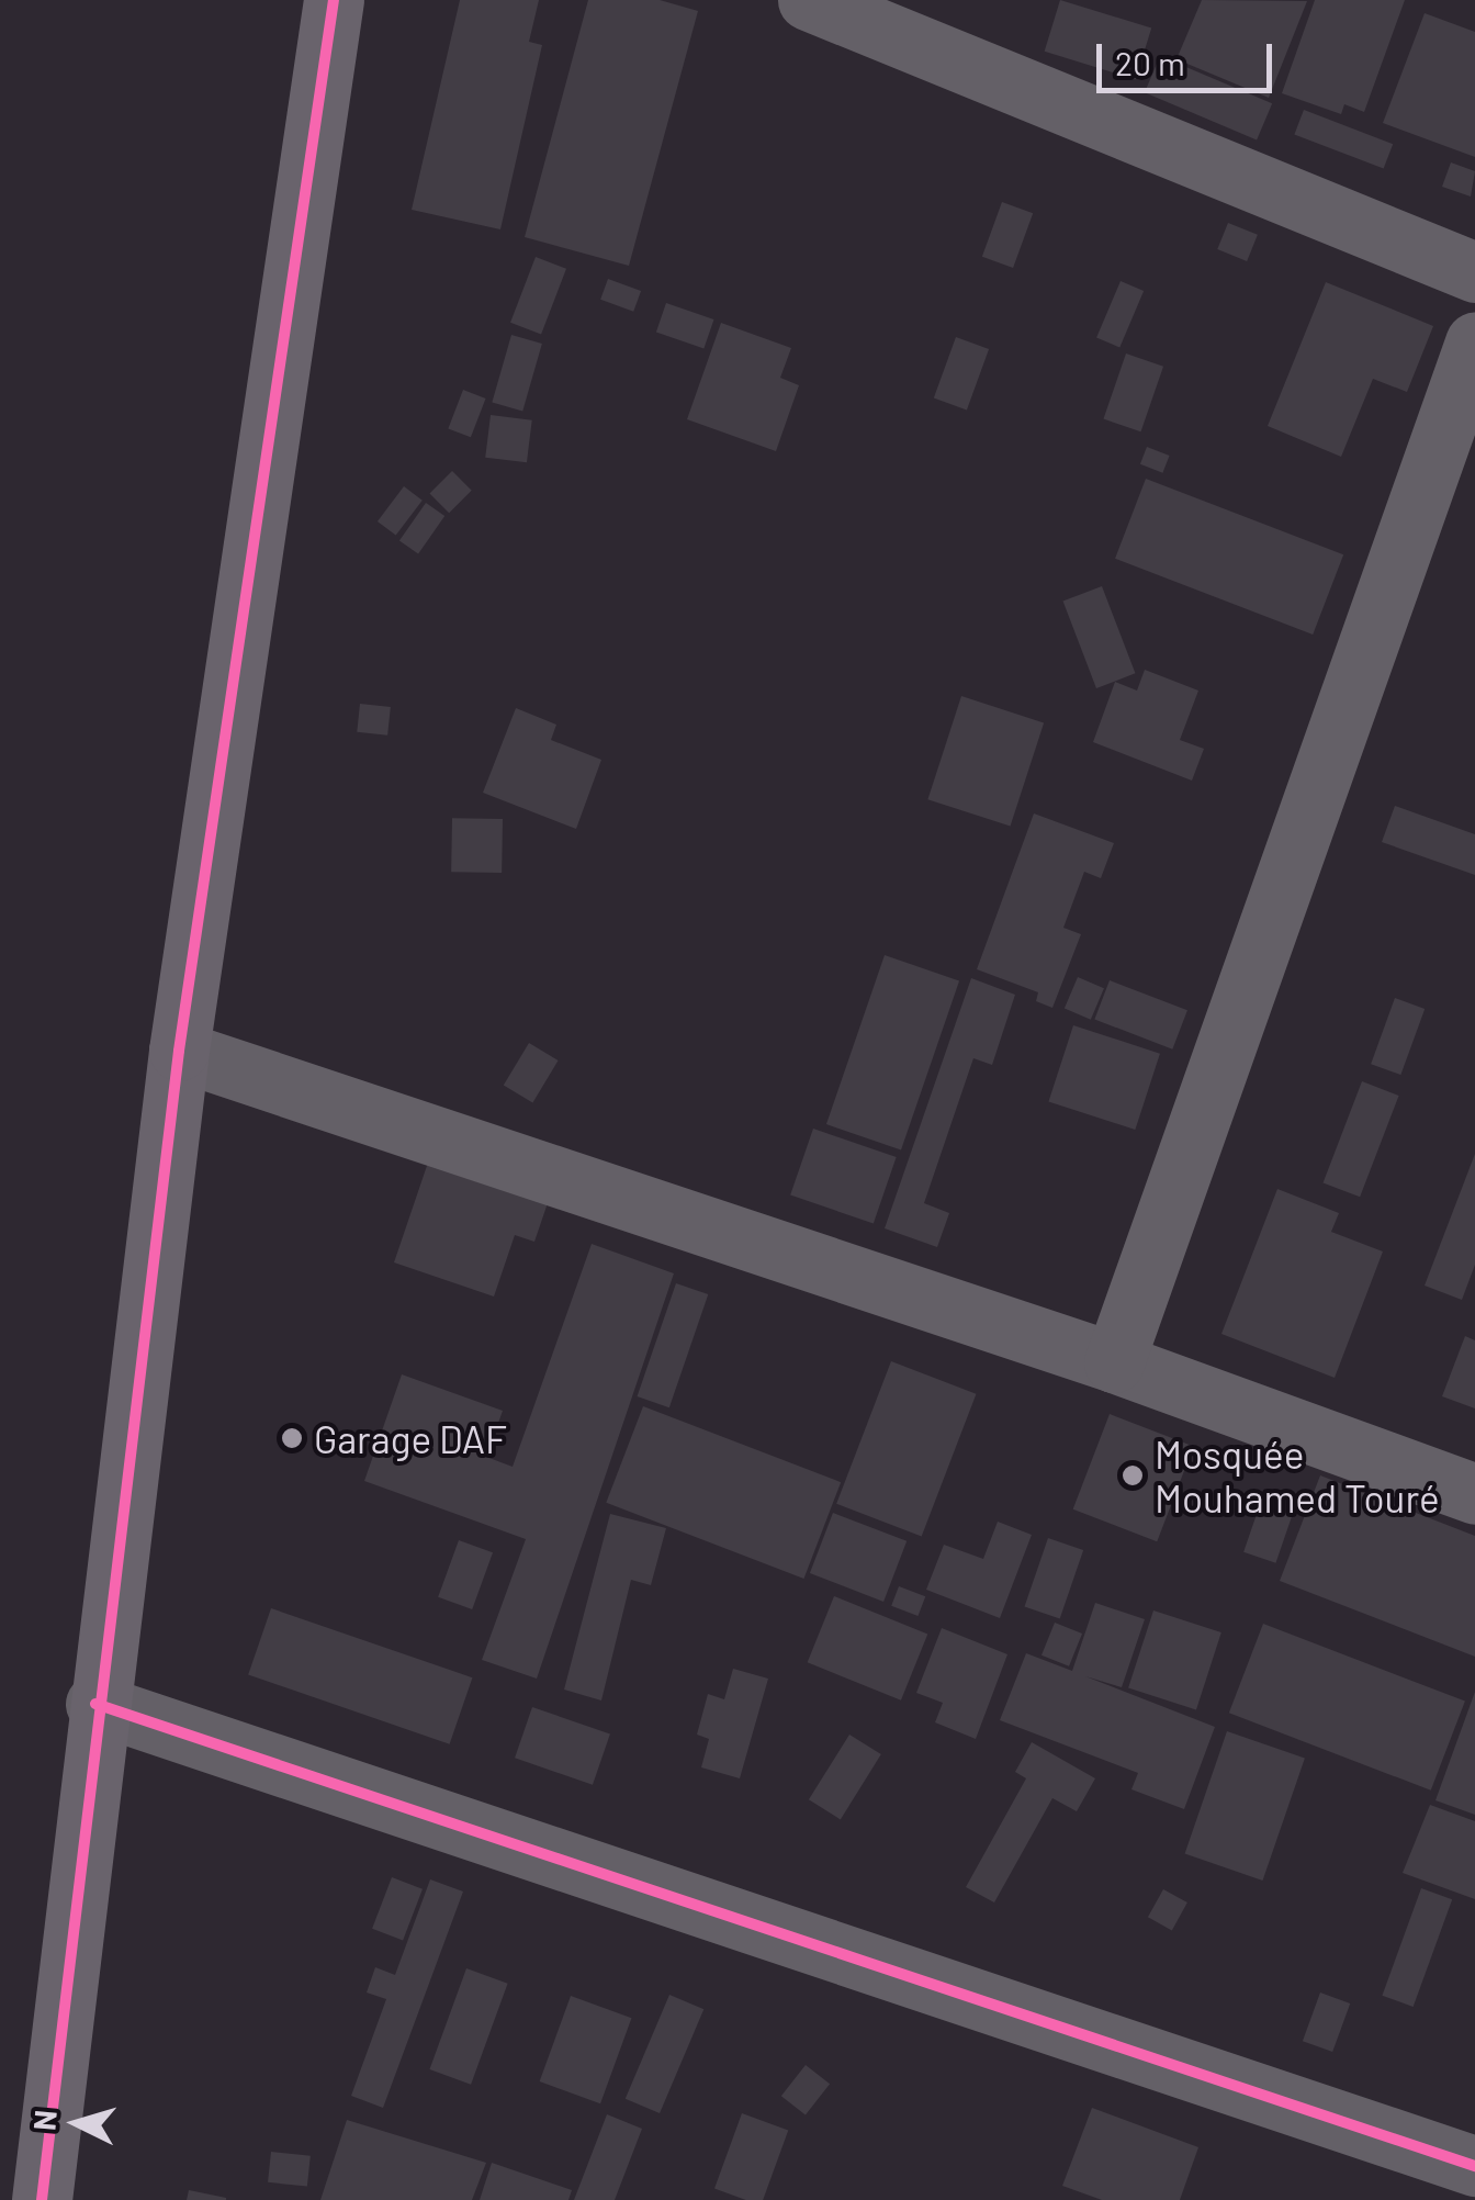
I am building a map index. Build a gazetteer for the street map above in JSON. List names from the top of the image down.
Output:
{
  "places": ["Garage DAF", "Mosquée Mouhamed Touré"],
  "scale_bar": "20 m",
  "north": "left"
}
